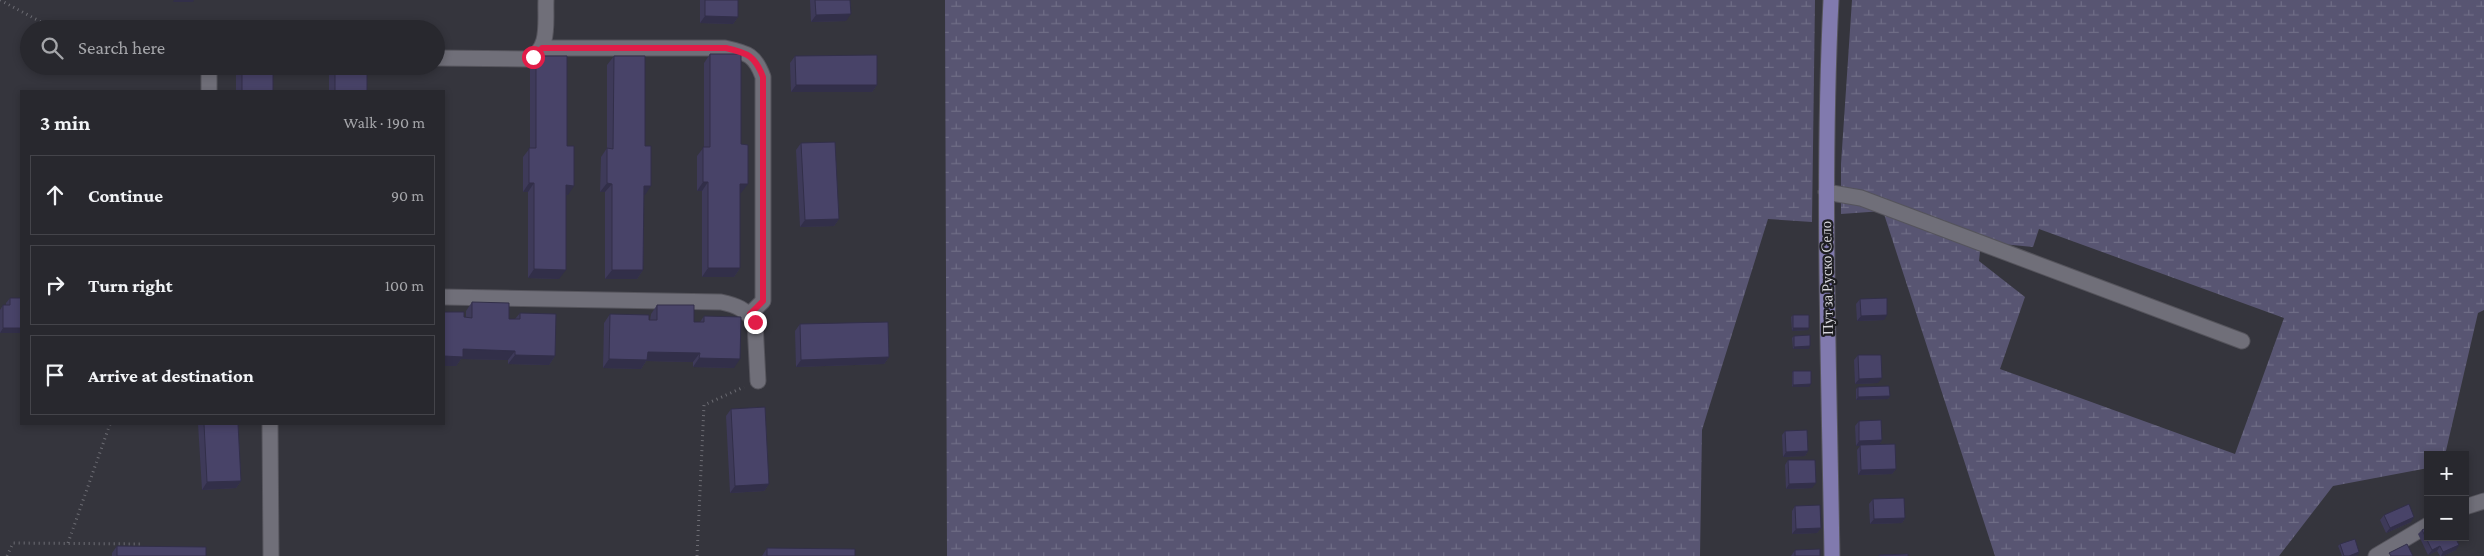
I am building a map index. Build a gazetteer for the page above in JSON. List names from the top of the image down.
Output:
{
  "streets": {
    "main road": ["Пут за Руско Село"]
  },
  "page": {
    "search": "Search here",
    "heading": ["3 min", "Walk · 190 m"],
    "list": [
      ["Continue", "90 m"],
      ["Turn right", "100 m"],
      "Arrive at destination"
    ],
    "map_buttons": ["+", "−"]
  }
}
